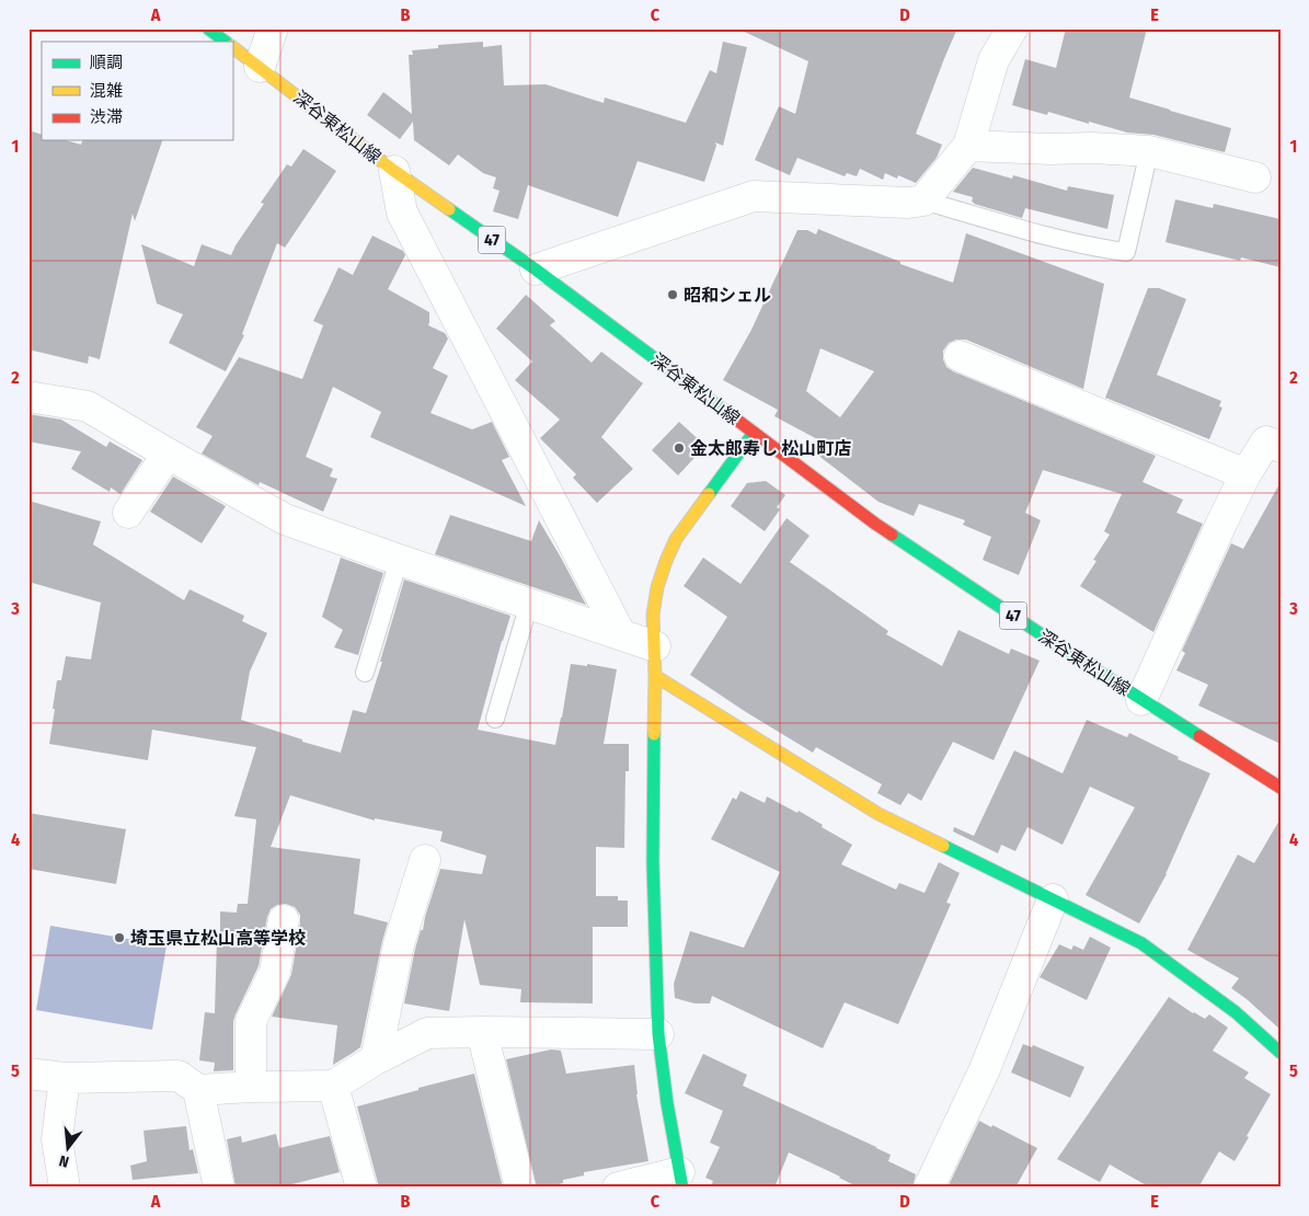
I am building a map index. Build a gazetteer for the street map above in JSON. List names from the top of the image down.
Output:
{
  "streets": {
    "street": ["深谷東松山線", "47"]
  },
  "places": ["昭和シェル", "金太郎寿し 松山町店", "埼玉県立松山高等学校"],
  "legend": ["順調", "混雑", "渋滞"],
  "north": "bottom",
  "grid": {
    "columns": [
      "A",
      "B",
      "C",
      "D",
      "E"
    ],
    "rows": [
      "1",
      "2",
      "3",
      "4",
      "5"
    ]
  }
}
